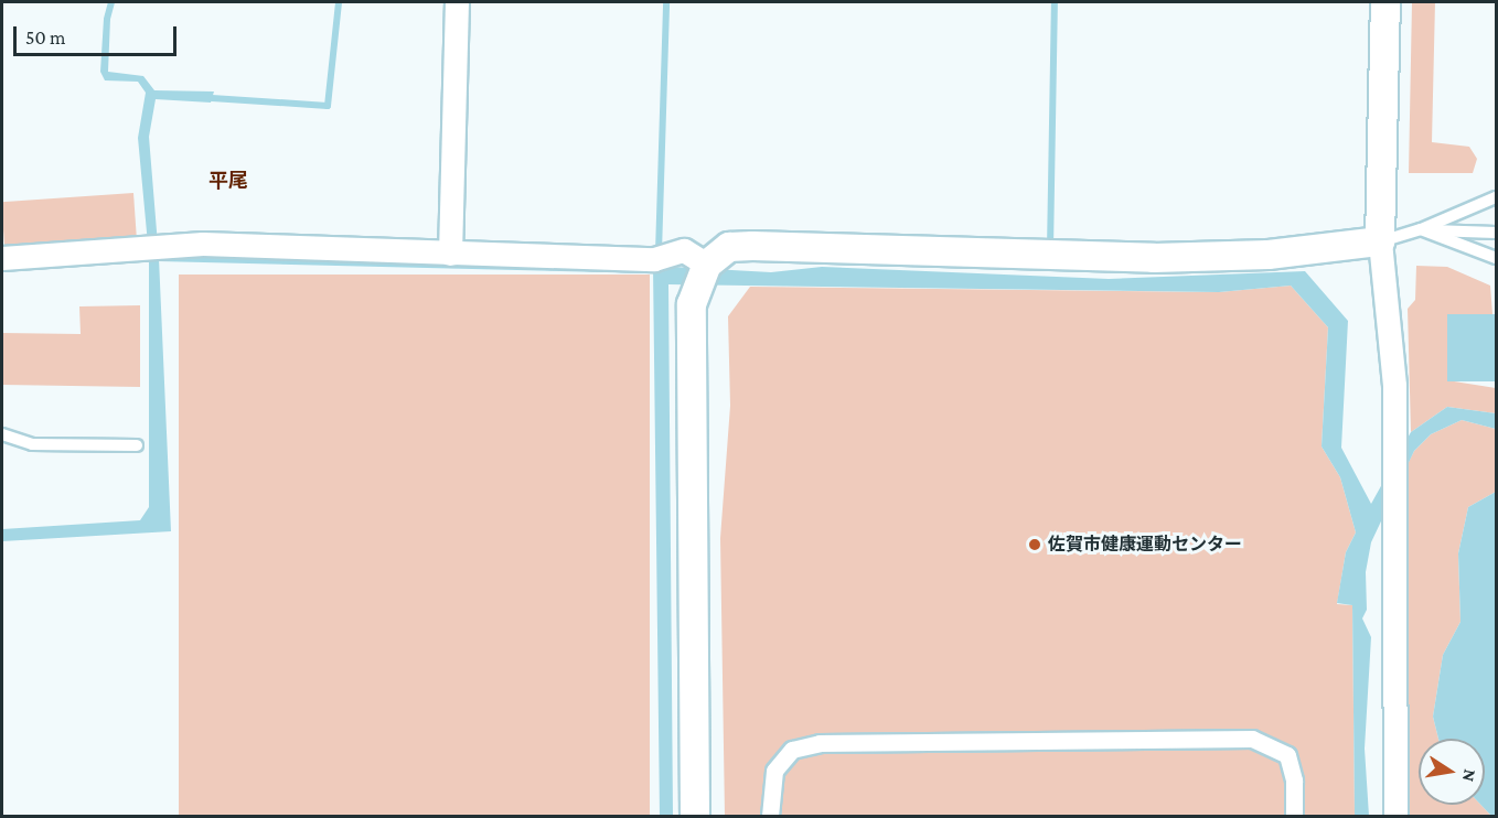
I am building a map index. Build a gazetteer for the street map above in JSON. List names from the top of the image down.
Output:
{
  "districts": ["平尾"],
  "places": ["佐賀市健康運動センター"],
  "scale_bar": "50 m",
  "north": "right"
}
